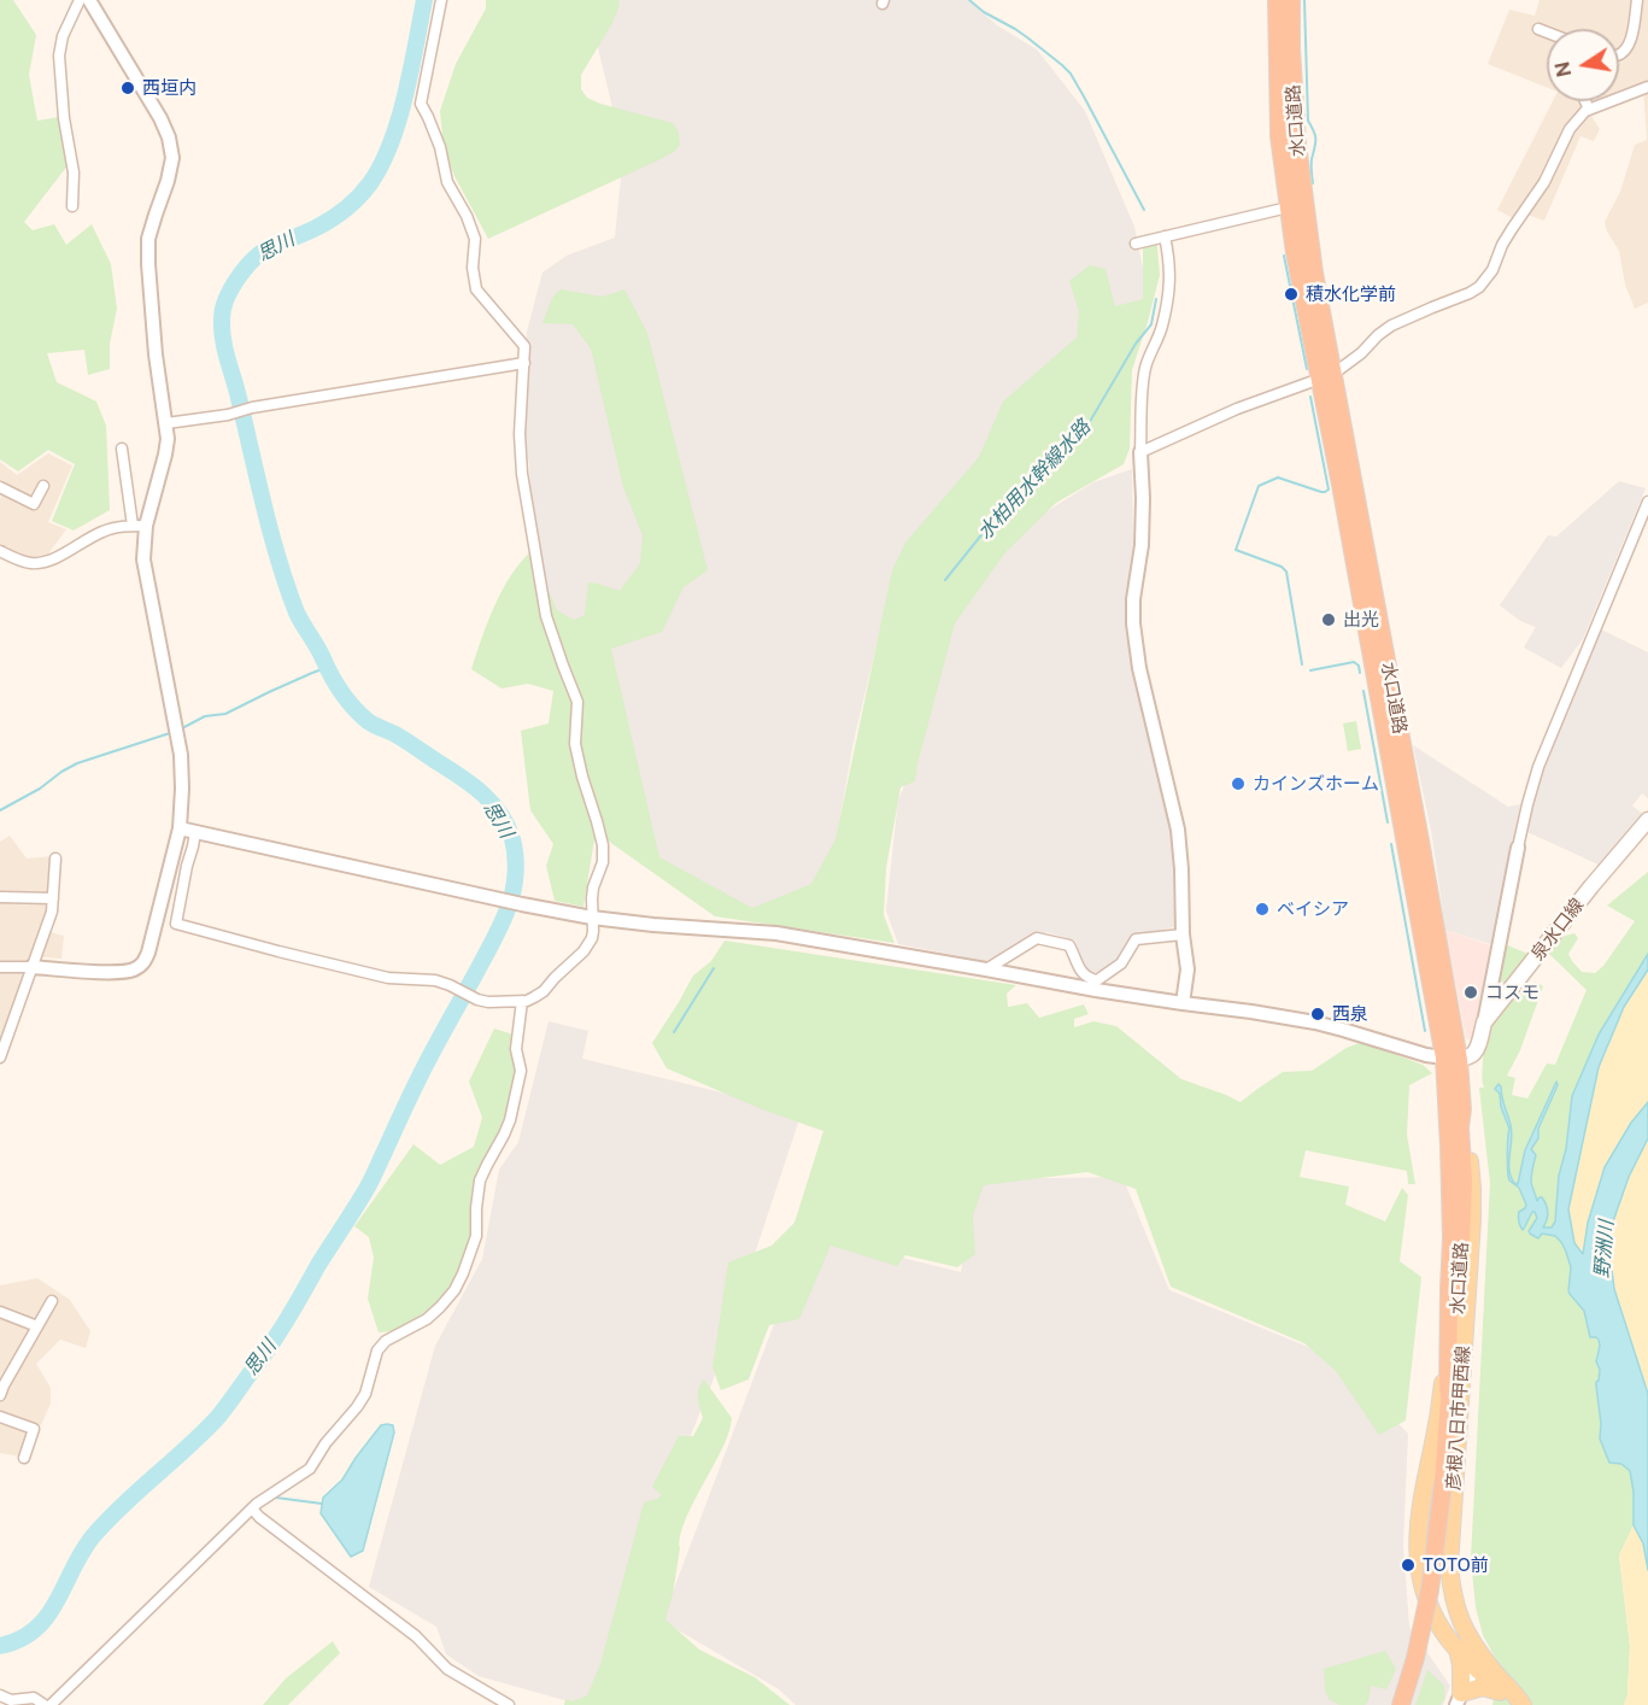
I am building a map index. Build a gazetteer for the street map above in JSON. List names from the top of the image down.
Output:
{
  "streets": {
    "highway": ["水口道路"],
    "main road": ["泉水口線", "彦根八日市甲西線"]
  },
  "crossings": [
    ["水口道路", "泉水口線"],
    ["水口道路", "彦根八日市甲西線"]
  ],
  "water": ["思川", "水柏用水幹線水路", "野洲川"],
  "places": [
    "西垣内",
    "積水化学前",
    "出光",
    "カインズホーム",
    "ベイシア",
    "コスモ",
    "西泉",
    "TOTO前"
  ],
  "north": "left"
}
